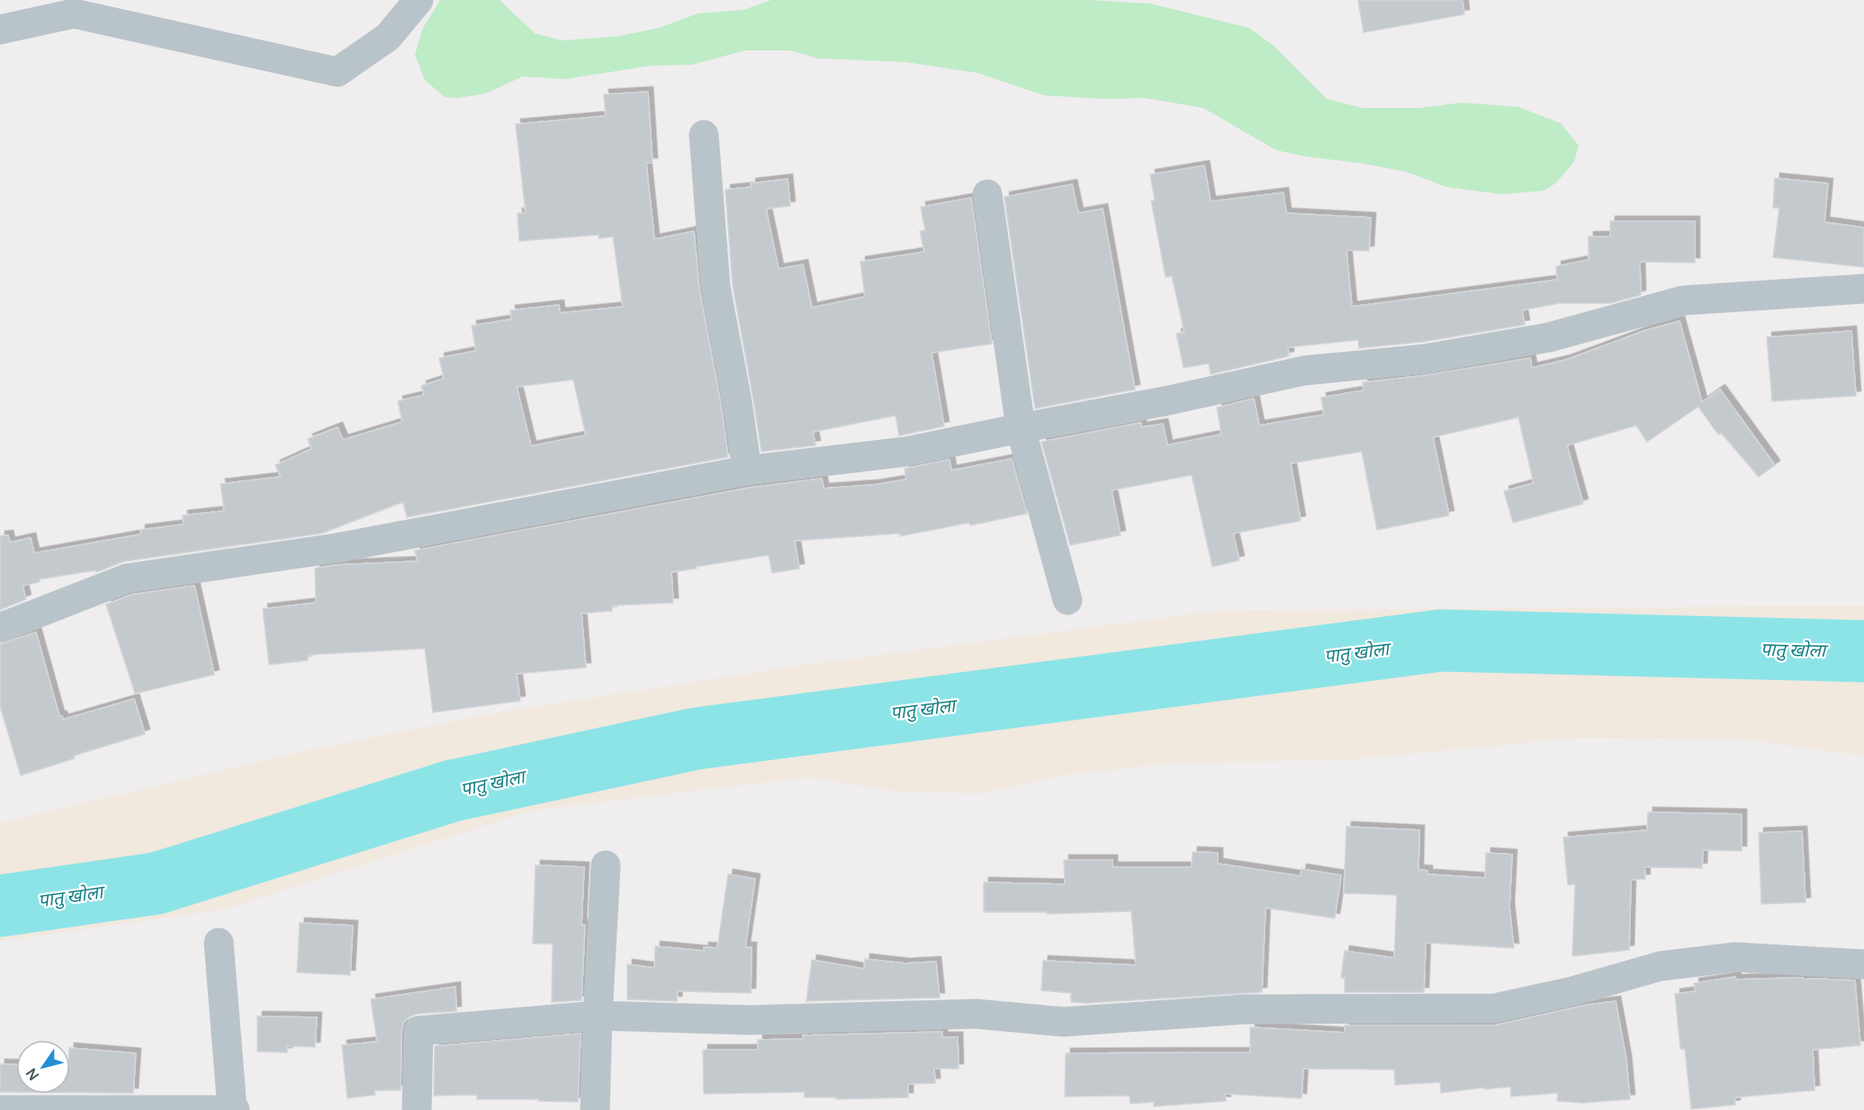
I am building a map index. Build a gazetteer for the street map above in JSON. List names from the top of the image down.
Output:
{
  "water": ["पातु खोला"],
  "north": "bottom left"
}
